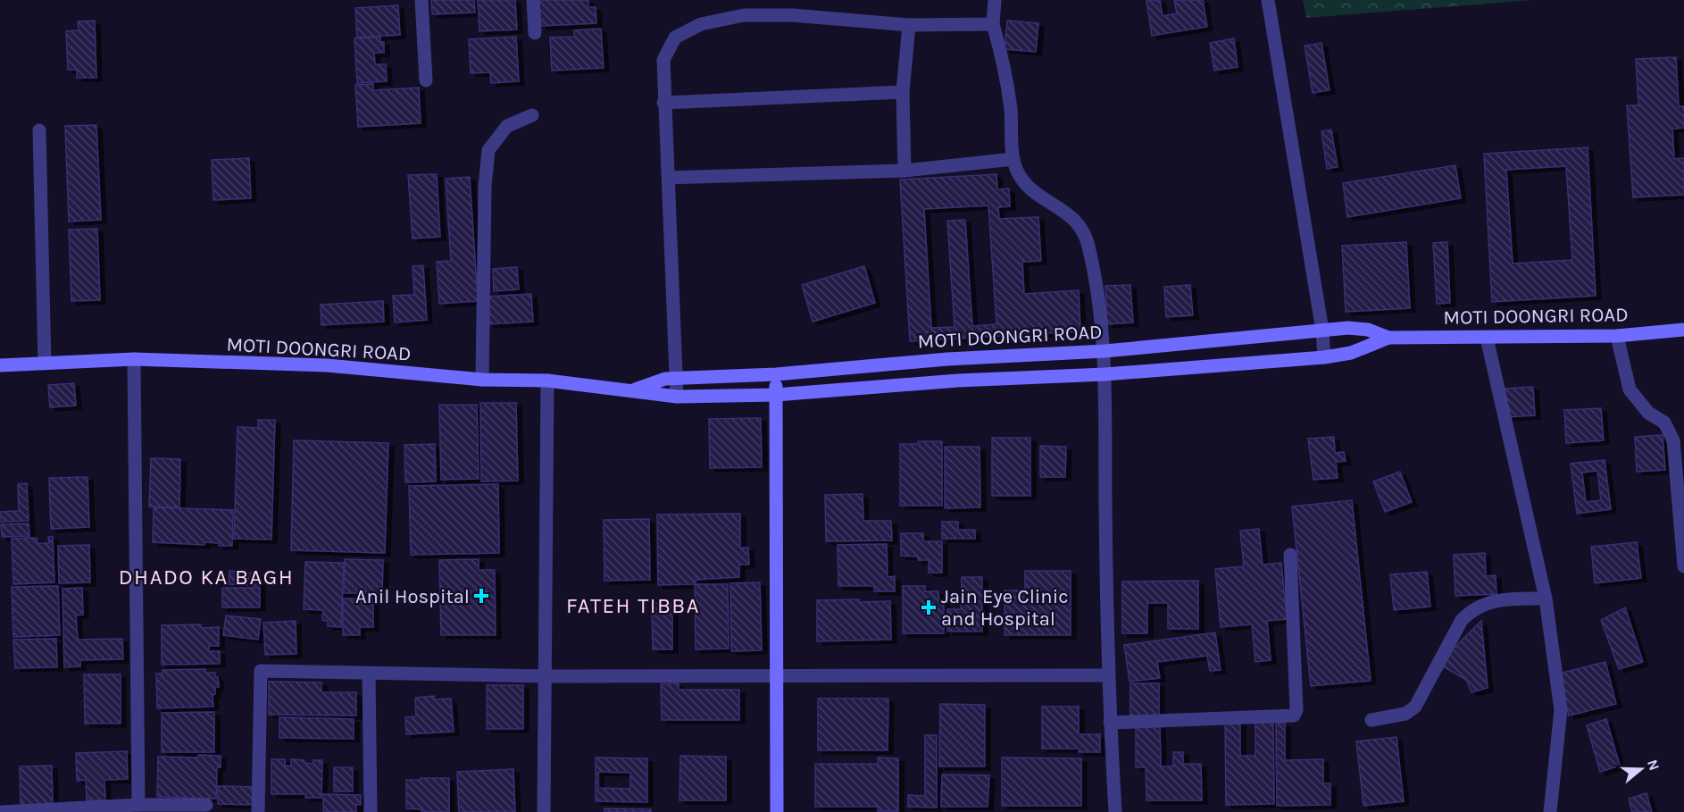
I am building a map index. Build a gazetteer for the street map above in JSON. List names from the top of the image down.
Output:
{
  "streets": {
    "street": ["MOTI DOONGRI ROAD"]
  },
  "districts": ["DHADO KA BAGH", "FATEH TIBBA"],
  "places": {
    "health": ["Anil Hospital", "Jain Eye Clinic and Hospital"]
  },
  "north": "right"
}
